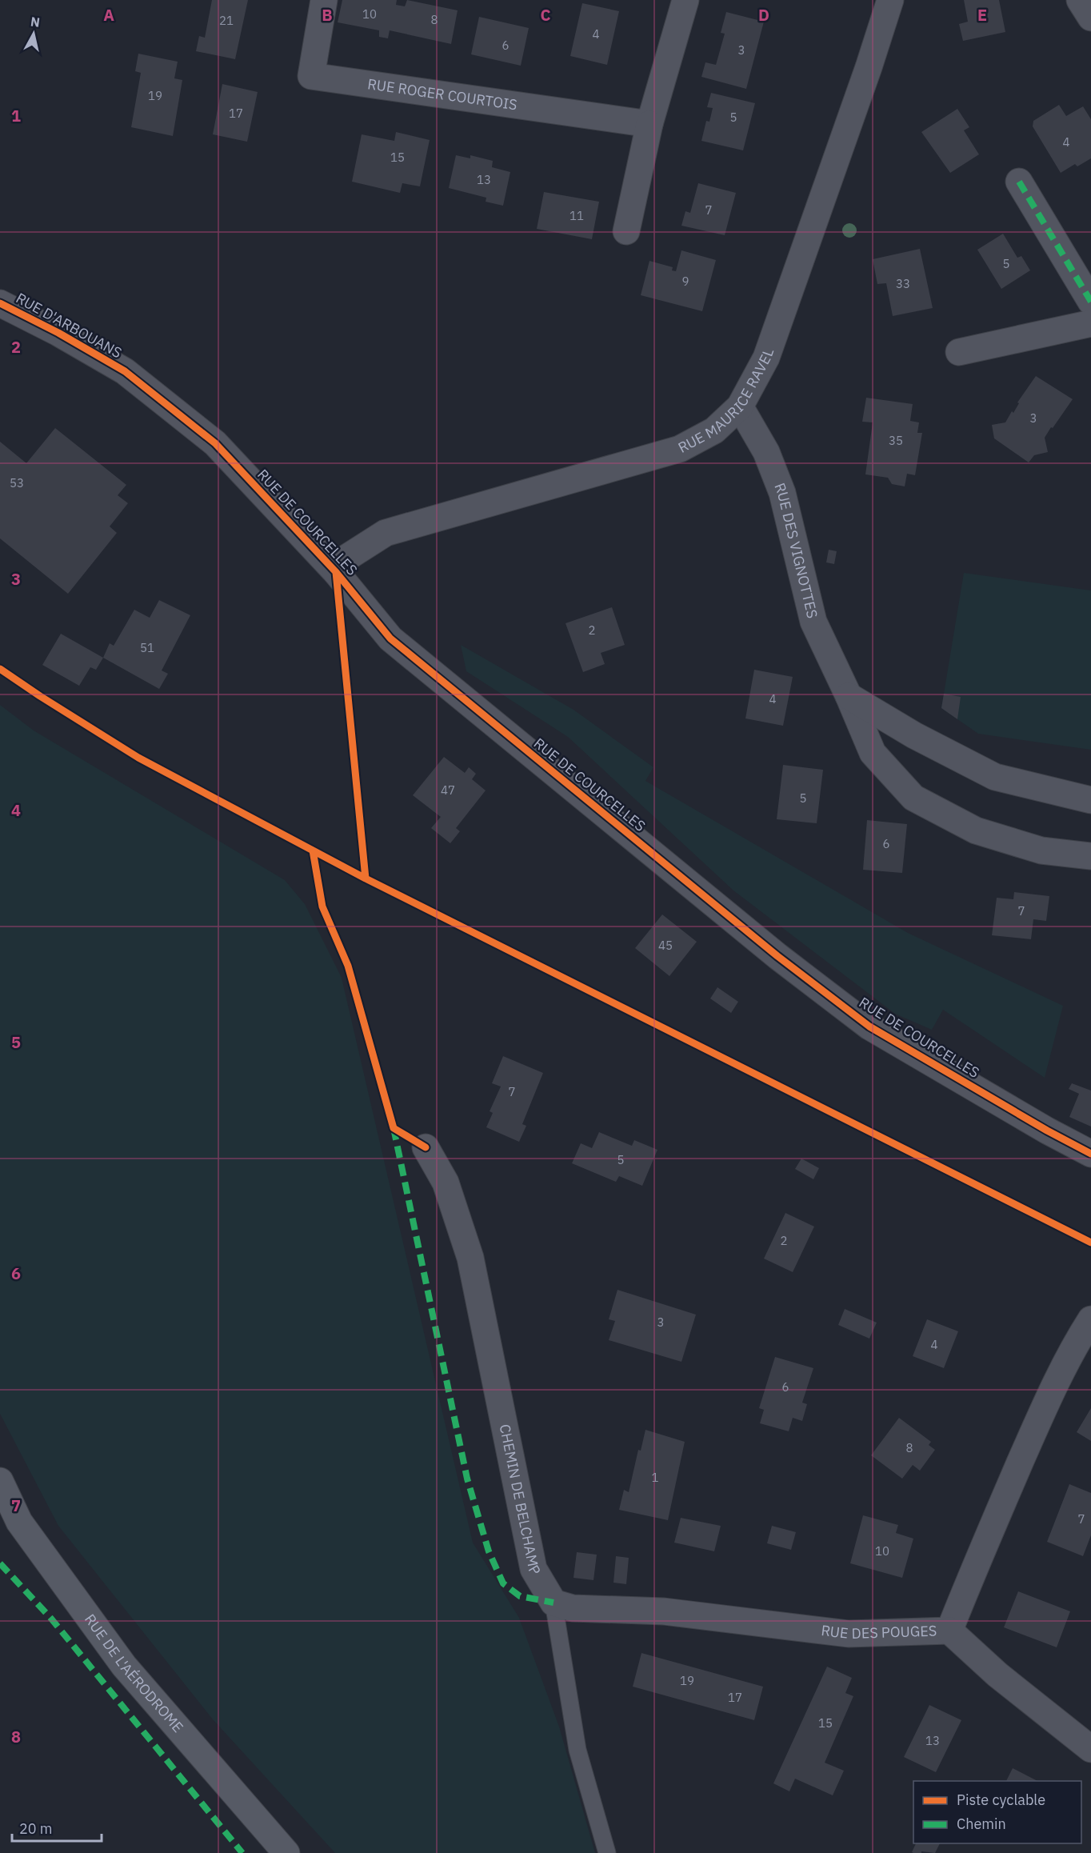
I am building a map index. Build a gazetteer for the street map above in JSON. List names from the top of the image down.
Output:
{
  "streets": {
    "street": [
      "RUE ROGER COURTOIS",
      "RUE D'ARBOUANS",
      "RUE MAURICE RAVEL",
      "RUE DE COURCELLES",
      "RUE DES VIGNOTTES",
      "CHEMIN DE BELCHAMP",
      "RUE DES POUGES",
      "RUE DE L'AÉRODROME"
    ]
  },
  "crossings": [
    ["RUE D'ARBOUANS", "RUE DE COURCELLES"],
    ["RUE MAURICE RAVEL", "RUE DE COURCELLES"],
    ["RUE MAURICE RAVEL", "RUE DES VIGNOTTES"],
    ["CHEMIN DE BELCHAMP", "RUE DES POUGES"]
  ],
  "house_numbers": [
    "10",
    "8",
    "21",
    "4",
    "6",
    "3",
    "19",
    "17",
    "5",
    "4",
    "15",
    "13",
    "7",
    "11",
    "5",
    "9",
    "33",
    "3",
    "35",
    "53",
    "2",
    "51",
    "4",
    "47",
    "5",
    "6",
    "7",
    "45",
    "7",
    "5",
    "2",
    "3",
    "4",
    "6",
    "8",
    "1",
    "7",
    "10",
    "19",
    "17",
    "15",
    "13"
  ],
  "legend": ["Piste cyclable", "Chemin"],
  "scale_bar": "20 m",
  "north": "top",
  "grid": {
    "columns": [
      "A",
      "B",
      "C",
      "D",
      "E"
    ],
    "rows": [
      "1",
      "2",
      "3",
      "4",
      "5",
      "6",
      "7",
      "8"
    ]
  }
}
